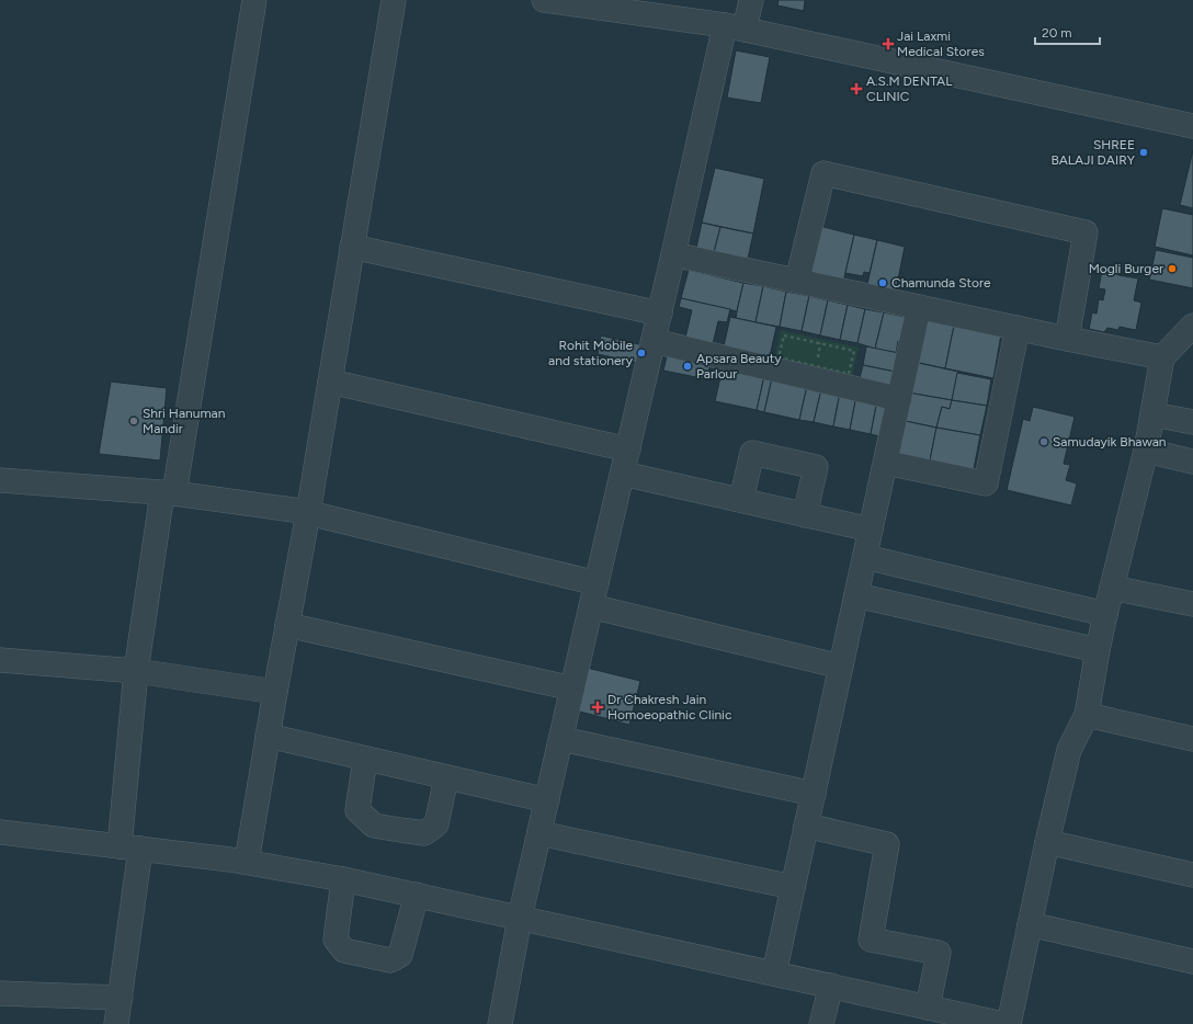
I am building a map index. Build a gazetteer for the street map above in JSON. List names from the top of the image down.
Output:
{
  "places": {
    "health": ["Jai Laxmi Medical Stores", "A.S.M DENTAL CLINIC", "Dr Chakresh Jain Homoeopathic Clinic"],
    "other": [
      "SHREE BALAJI DAIRY",
      "Mogli Burger",
      "Chamunda Store",
      "Rohit Mobile and stationery",
      "Apsara Beauty Parlour",
      "Shri Hanuman Mandir",
      "Samudayik Bhawan"
    ]
  },
  "scale_bar": "20 m"
}
